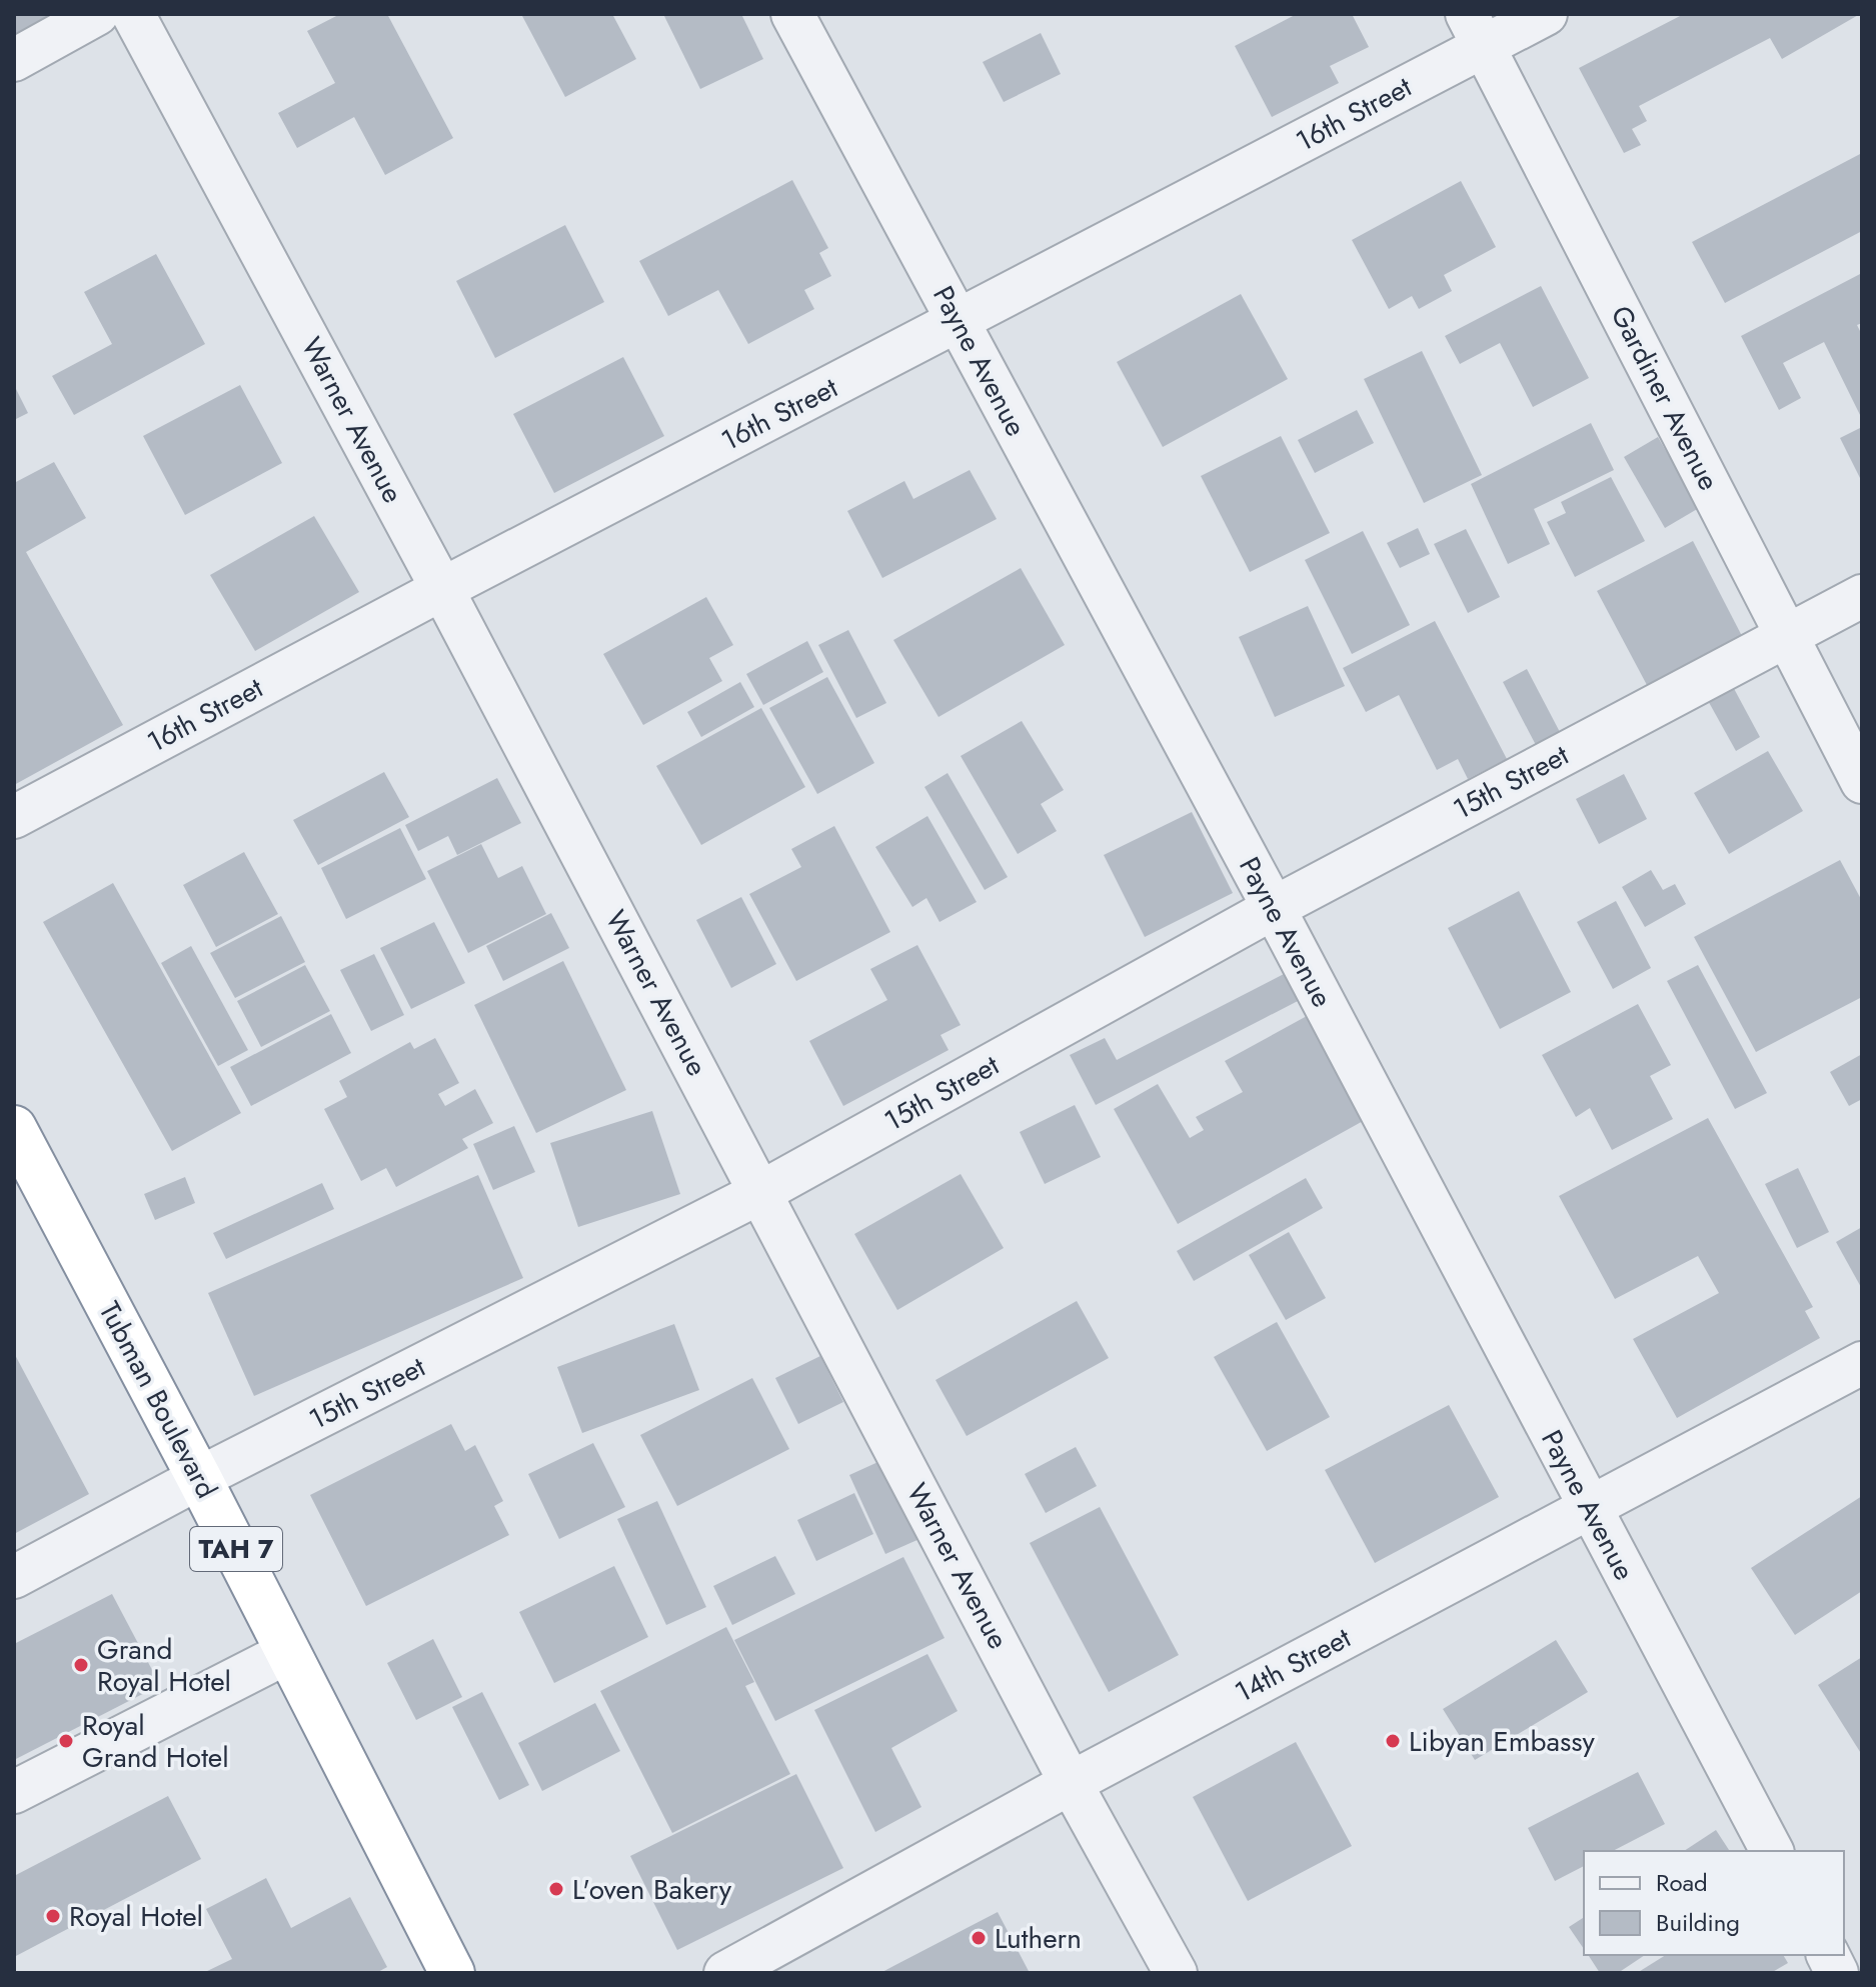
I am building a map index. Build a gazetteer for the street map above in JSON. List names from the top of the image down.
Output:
{
  "streets": {
    "highway": ["Tubman Boulevard", "TAH 7"],
    "street": [
      "16th Street",
      "Payne Avenue",
      "Gardiner Avenue",
      "Warner Avenue",
      "15th Street",
      "14th Street"
    ]
  },
  "crossings": [
    ["16th Street", "Payne Avenue"],
    ["16th Street", "Gardiner Avenue"],
    ["16th Street", "Warner Avenue"],
    ["Payne Avenue", "15th Street"],
    ["Payne Avenue", "14th Street"],
    ["Gardiner Avenue", "15th Street"],
    ["Warner Avenue", "15th Street"],
    ["Warner Avenue", "14th Street"],
    ["15th Street", "Tubman Boulevard"]
  ],
  "places": [
    "Grand Royal Hotel",
    "Royal Grand Hotel",
    "Libyan Embassy",
    "L'oven Bakery",
    "Royal Hotel",
    "Luthern"
  ],
  "legend": ["Road", "Building"]
}
